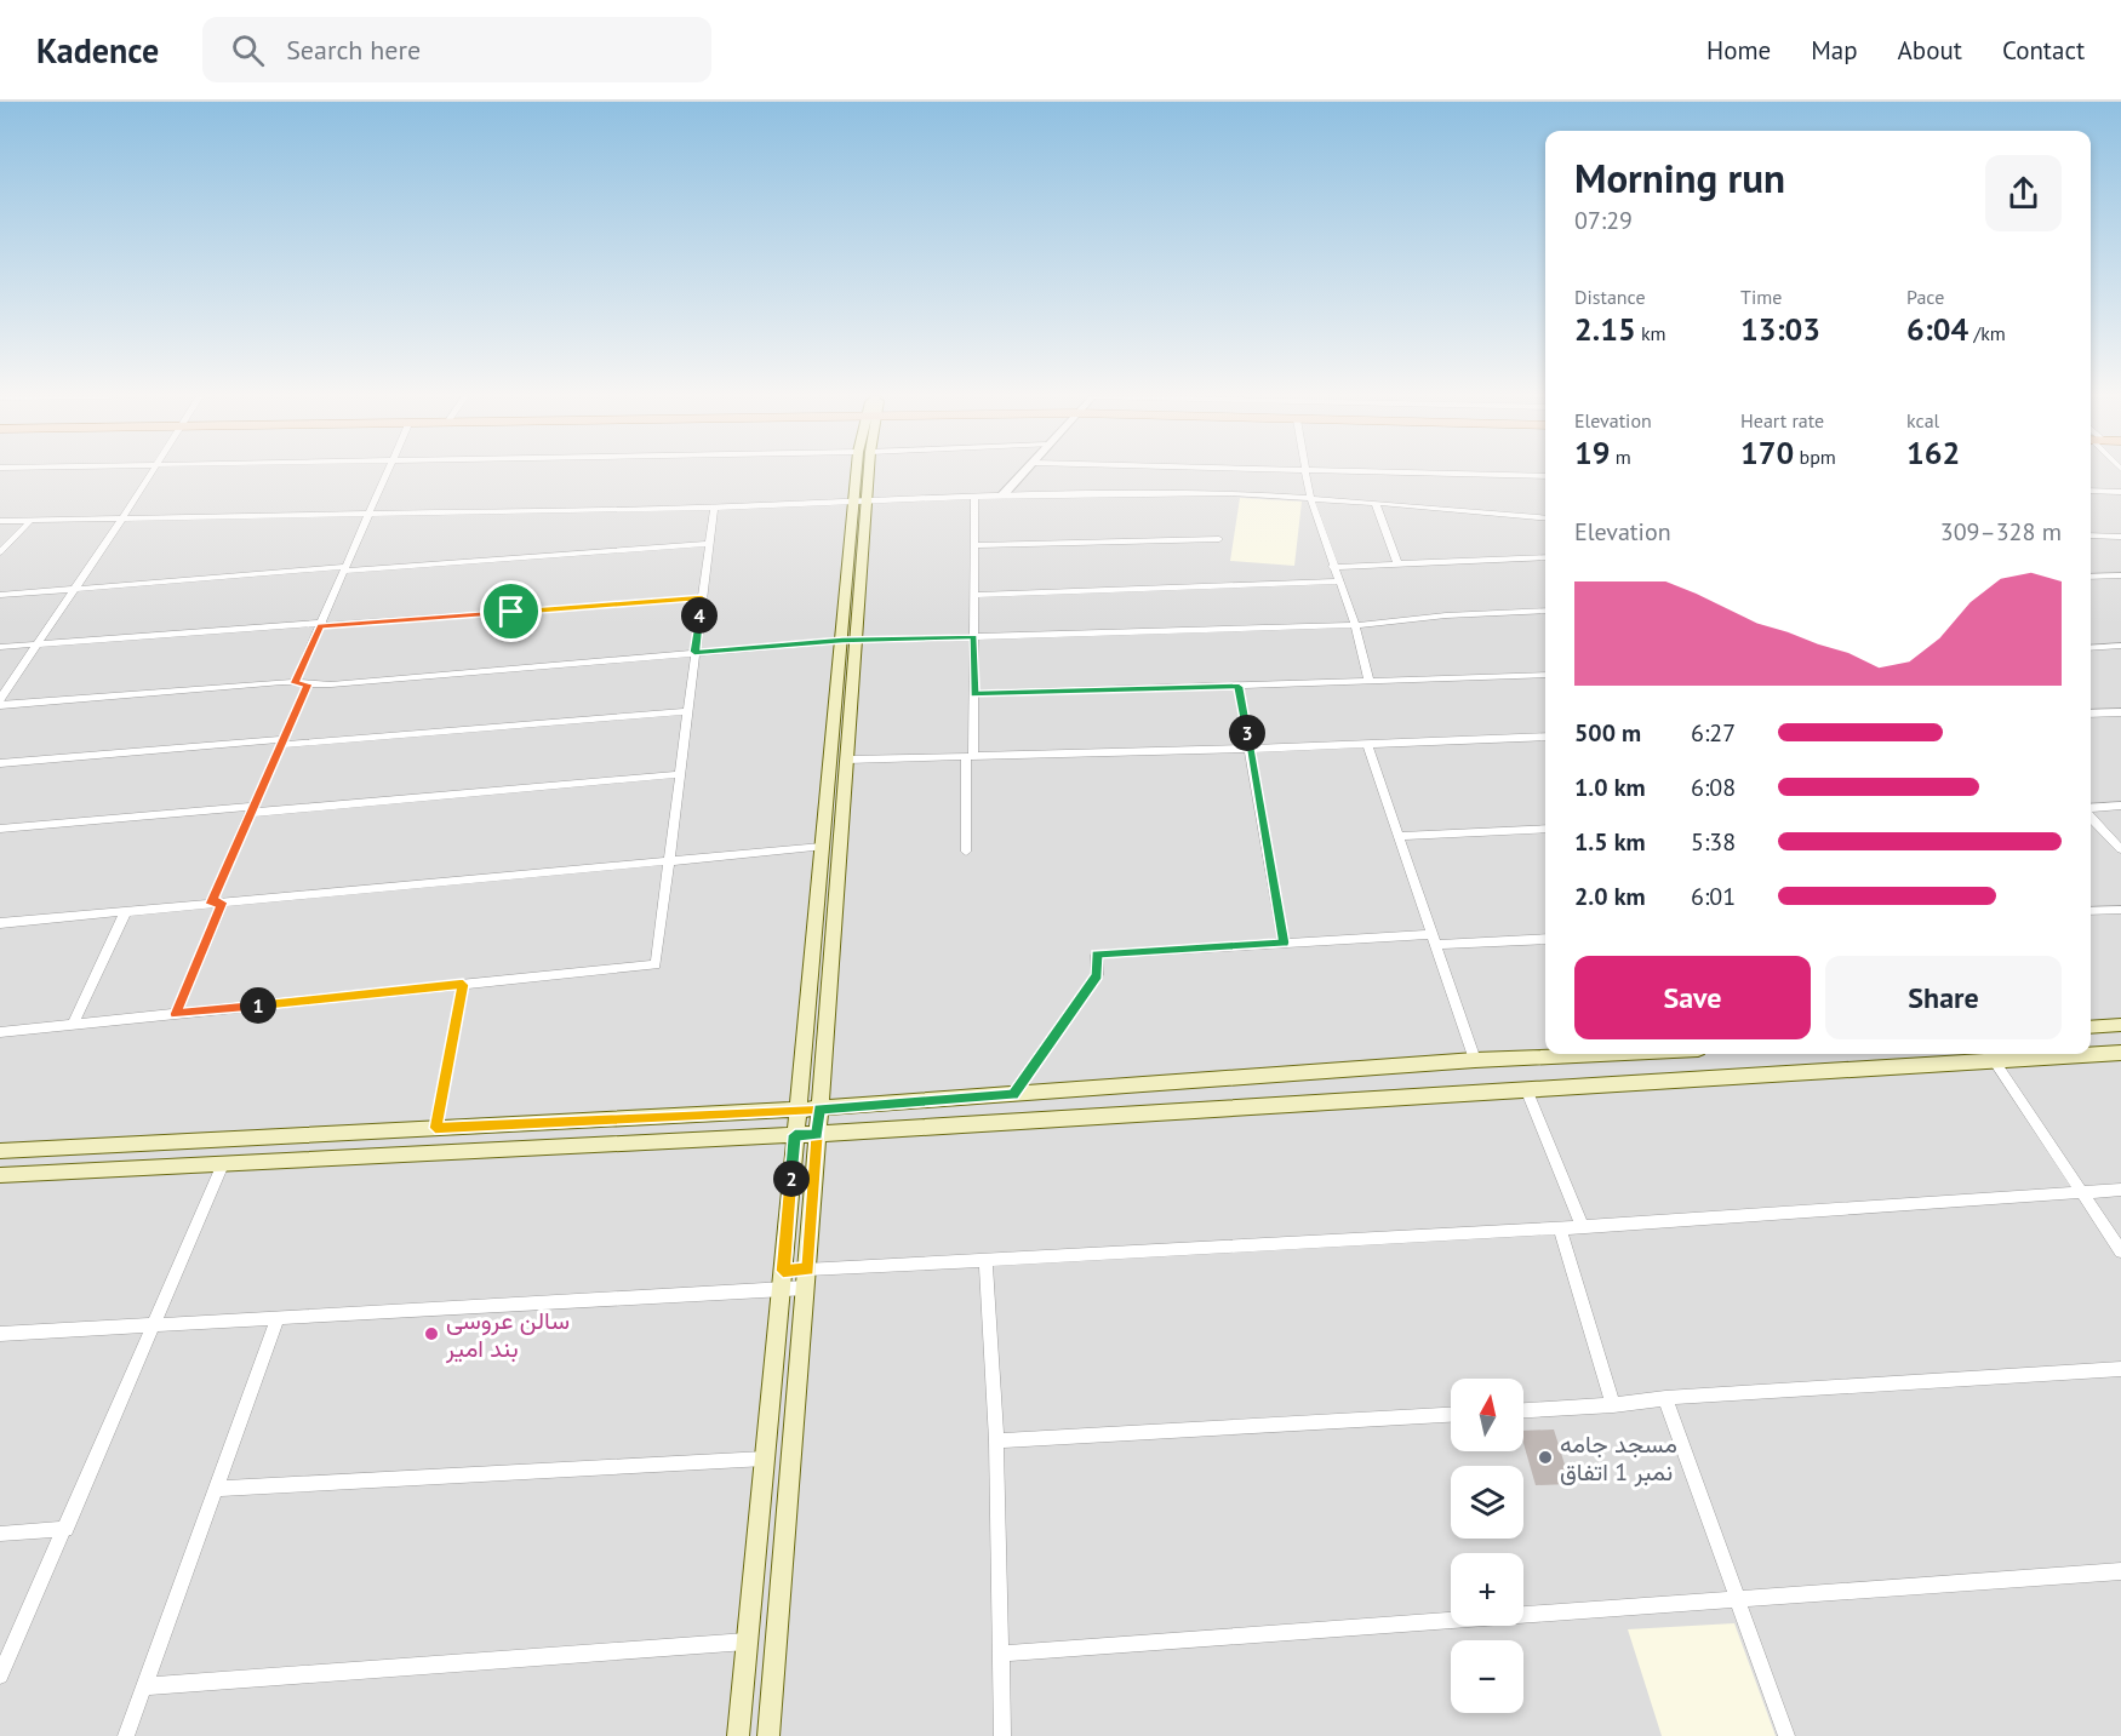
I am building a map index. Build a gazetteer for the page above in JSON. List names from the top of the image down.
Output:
{
  "places": ["سالن عروسی بند امیر", "مسجد جامه نمبر 1 اتفاق"],
  "north": "top",
  "page": {
    "header": "Kadence",
    "search": "Search here",
    "nav": [
      "Home",
      "Map",
      "About",
      "Contact"
    ],
    "heading": ["Morning run", "07:29"],
    "stats": [
      ["Distance", "2.15 km"],
      ["Time", "13:03"],
      ["Pace", "6:04 /km"],
      ["Elevation", "19 m"],
      ["Heart rate", "170 bpm"],
      ["kcal", "162"]
    ],
    "chart": ["Elevation", "309–328 m"],
    "pins": [
      "4",
      "3",
      "1",
      "2"
    ],
    "list": [
      {
        "name": "500 m",
        "note": "6:27"
      },
      {
        "name": "1.0 km",
        "note": "6:08"
      },
      {
        "name": "1.5 km",
        "note": "5:38"
      },
      {
        "name": "2.0 km",
        "note": "6:01"
      }
    ],
    "buttons": ["Save", "Share"],
    "map_buttons": ["+", "−"]
  }
}
